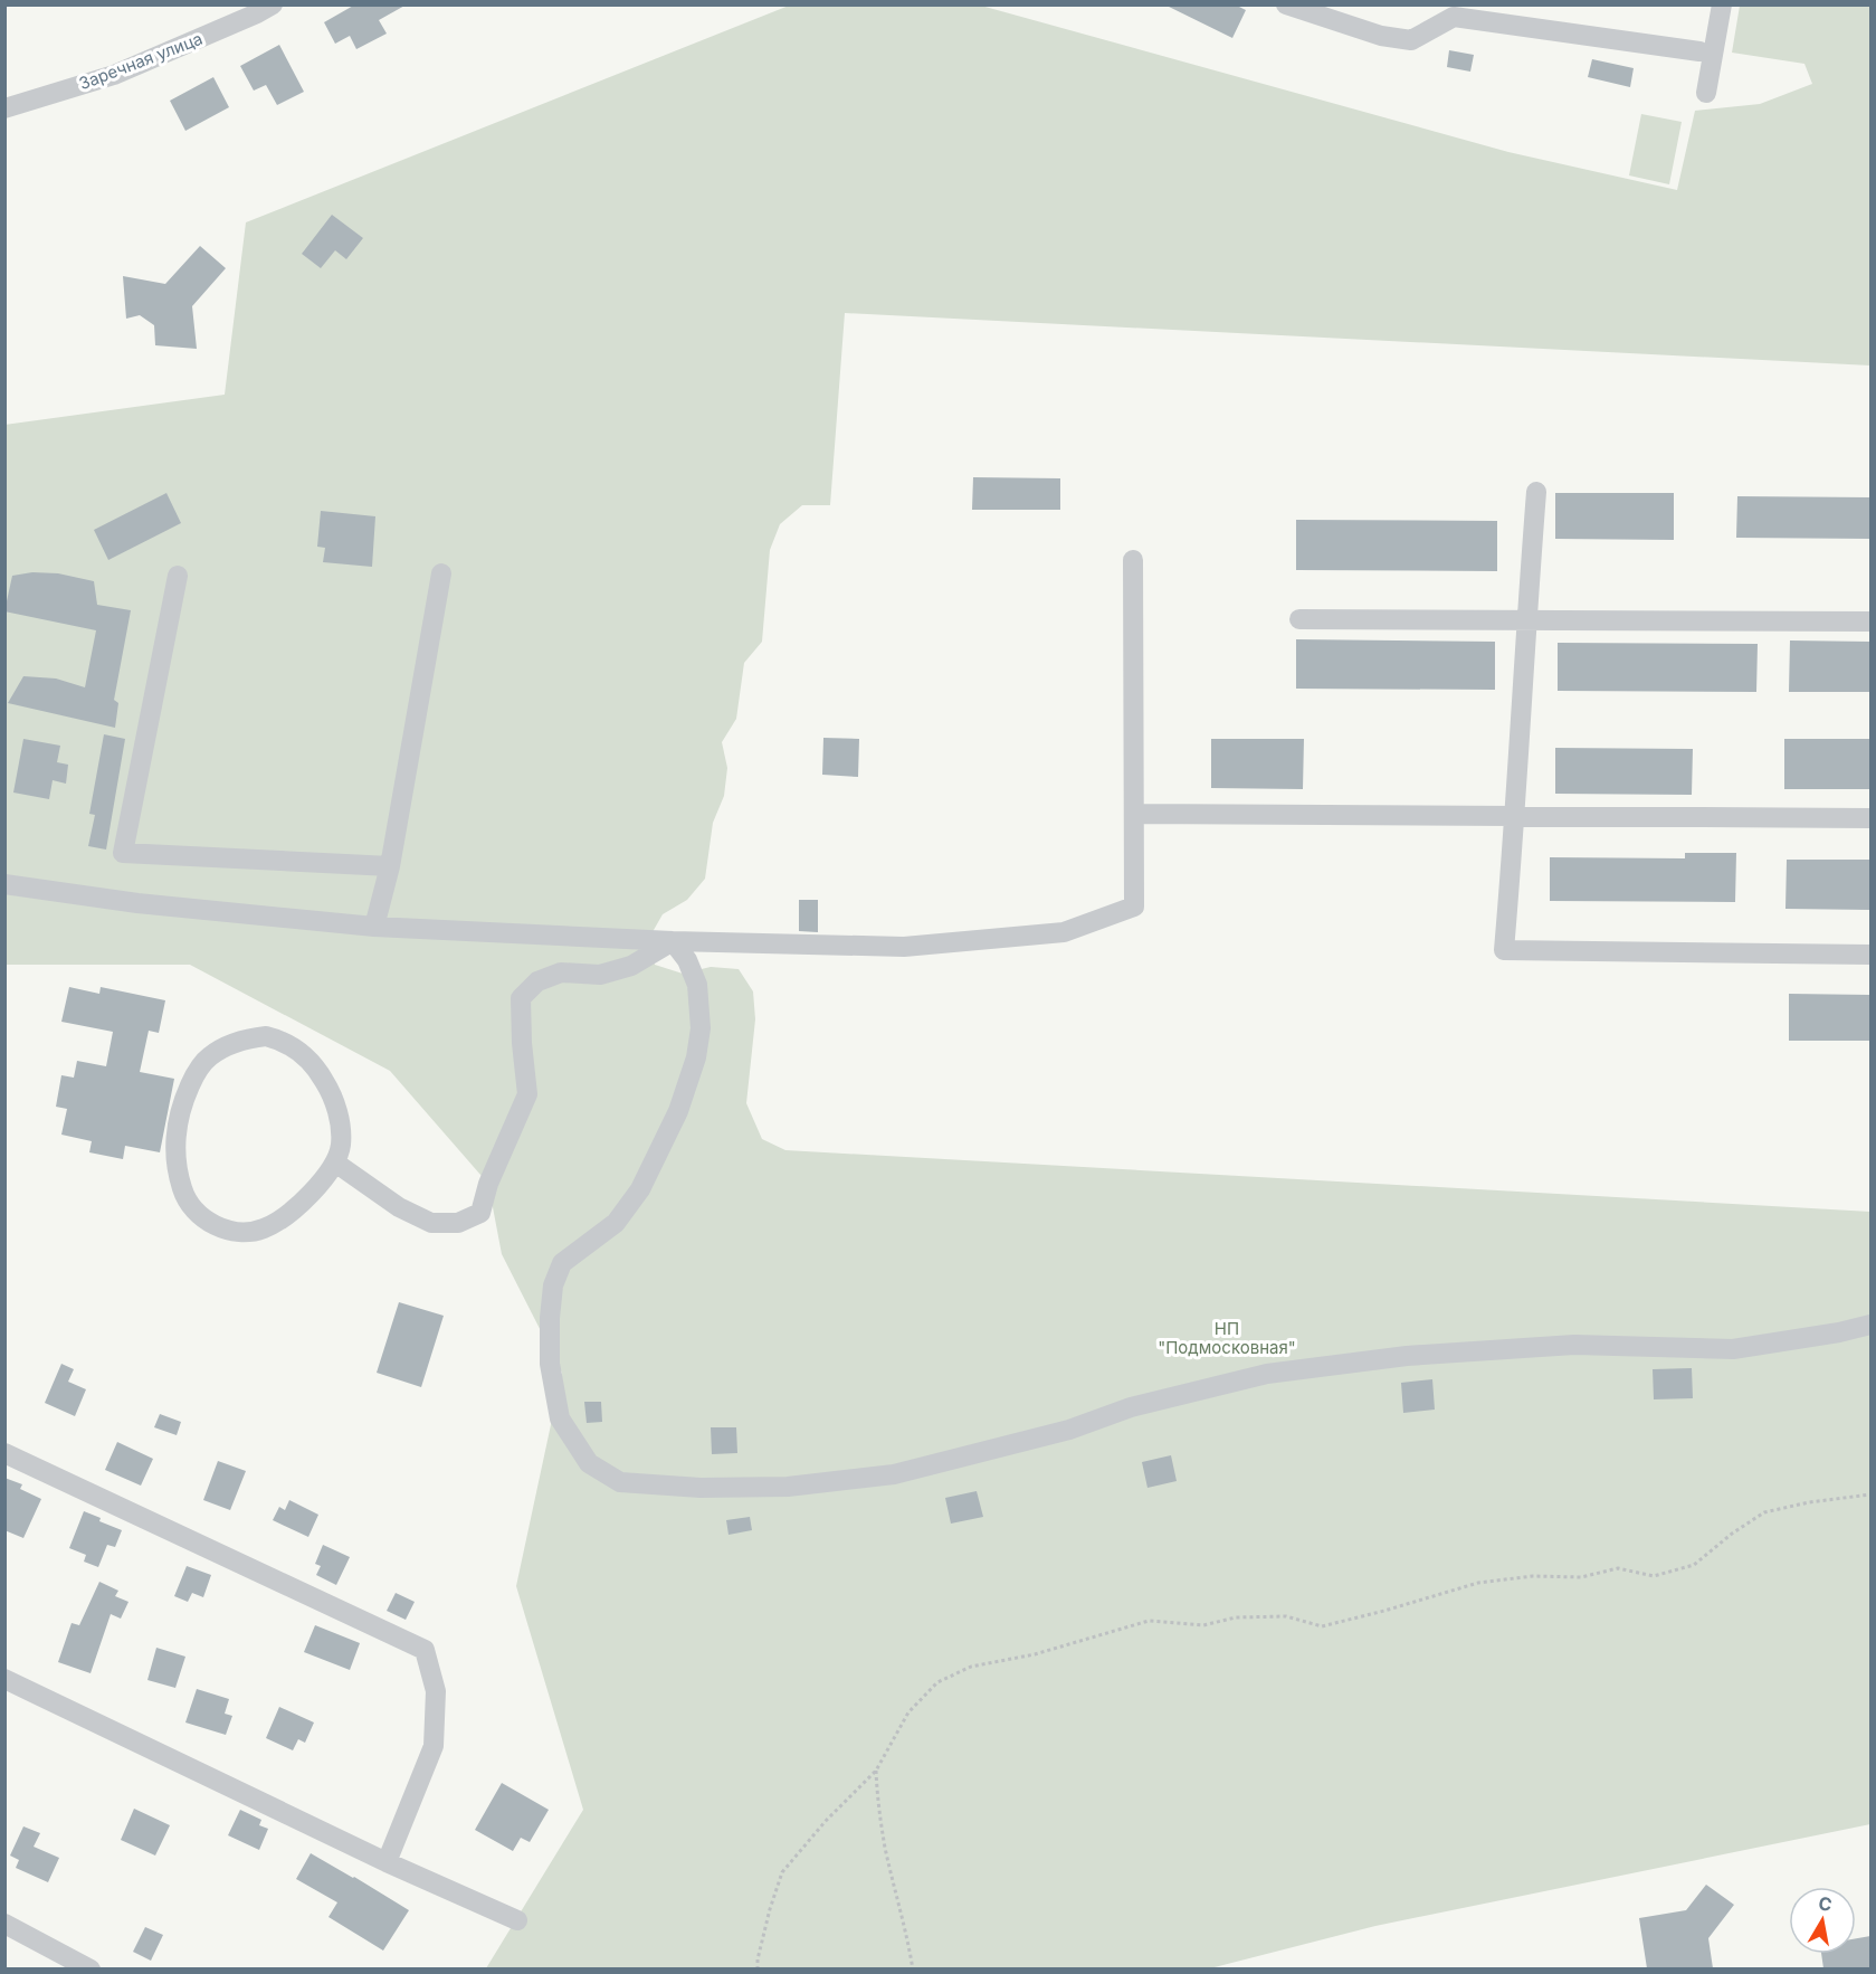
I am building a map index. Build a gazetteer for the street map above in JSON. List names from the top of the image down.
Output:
{
  "streets": {
    "street": ["Заречная улица"]
  },
  "parks": ["НП \"Подмосковная\""],
  "north": "top"
}
